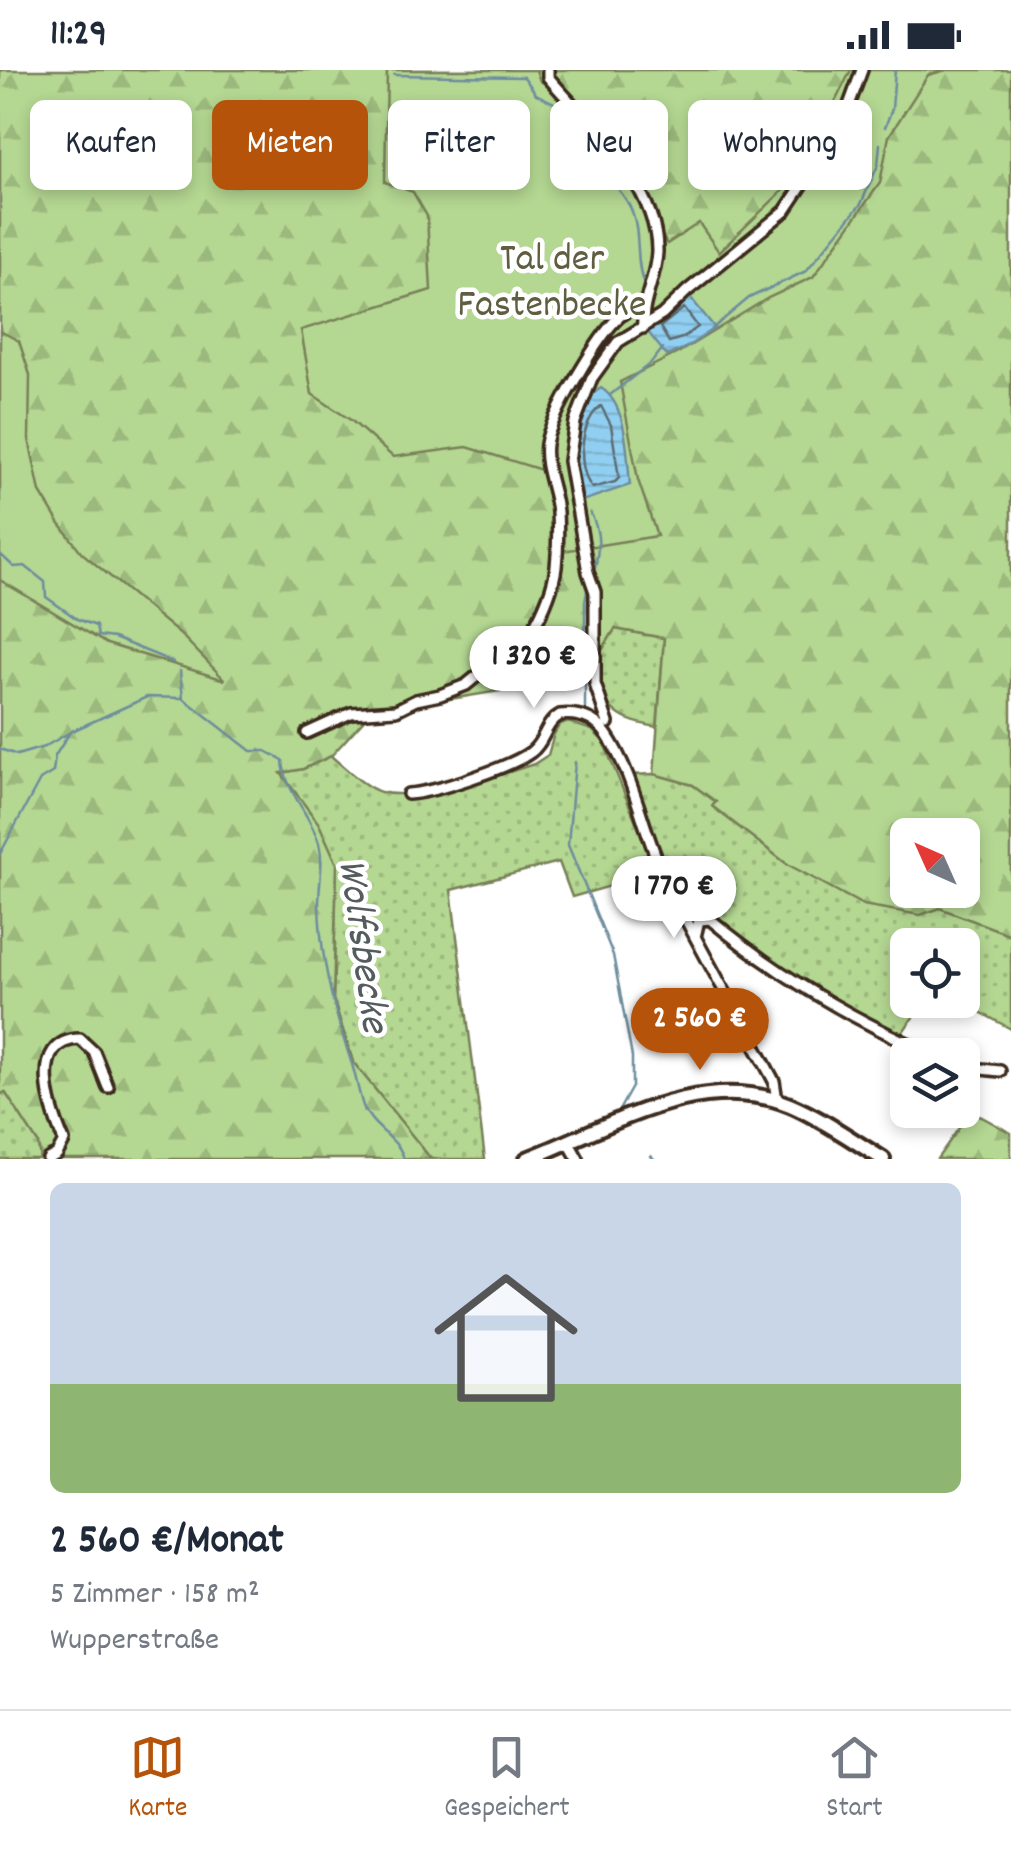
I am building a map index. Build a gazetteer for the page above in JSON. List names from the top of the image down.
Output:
{
  "water": ["Wolfsbecke"],
  "parks": ["Tal der Fastenbecke"],
  "north": "top left",
  "page": {
    "status": "11:29",
    "chip": [
      "Kaufen",
      "Mieten",
      "Filter",
      "Neu",
      "Wohnung"
    ],
    "price": ["1 320 €", "1 770 €", "2 560 €"],
    "list": [
      {
        "name": "2 560 €/Monat",
        "note": "5 Zimmer · 158 m² · Wupperstraße"
      }
    ],
    "tabs": ["Karte", "Gespeichert", "Start"]
  }
}
